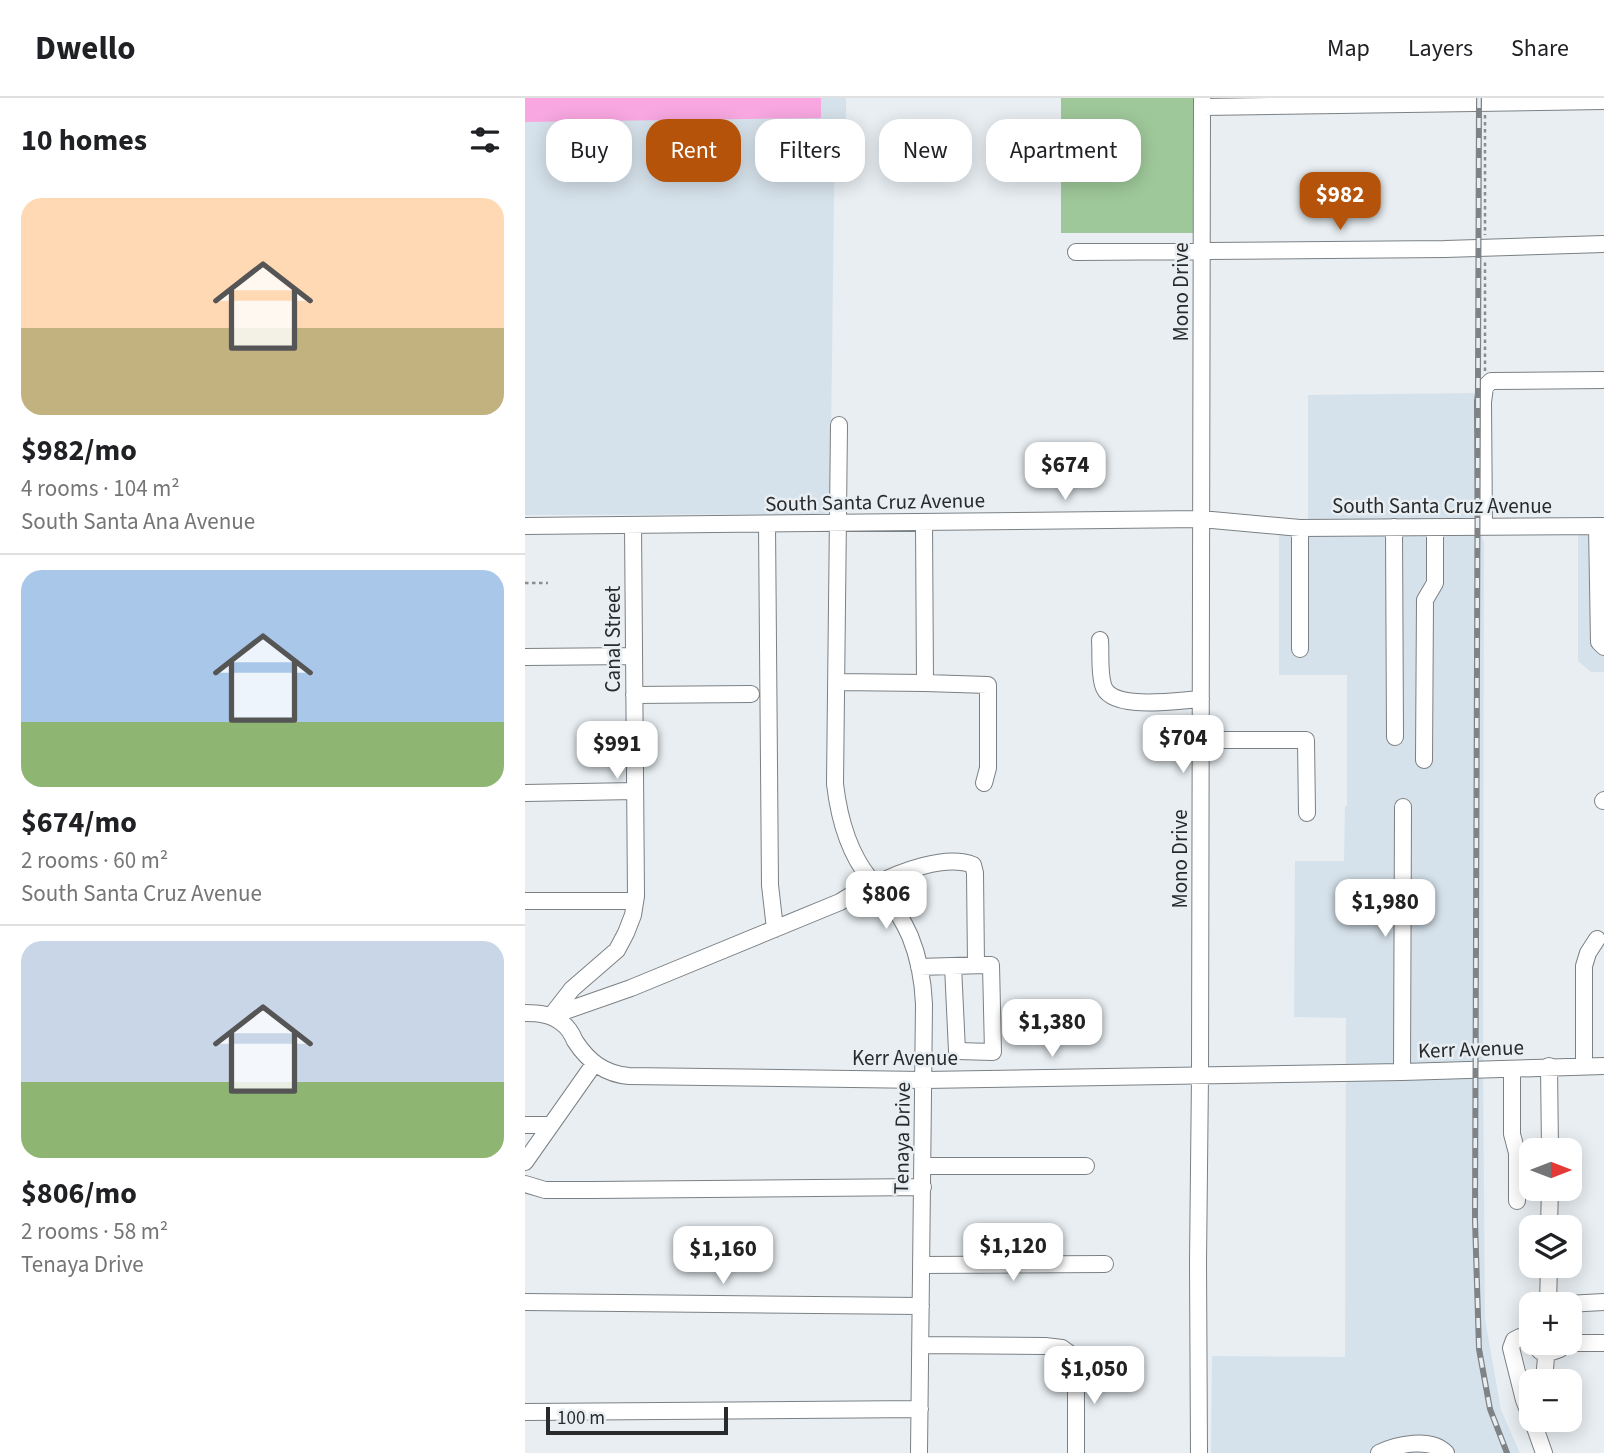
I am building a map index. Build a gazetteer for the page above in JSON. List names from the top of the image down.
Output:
{
  "streets": {
    "street": [
      "Mono Drive",
      "South Santa Cruz Avenue",
      "Canal Street",
      "Kerr Avenue",
      "Tenaya Drive"
    ]
  },
  "crossings": [
    ["Mono Drive", "South Santa Cruz Avenue"],
    ["Mono Drive", "Kerr Avenue"],
    ["South Santa Cruz Avenue", "Canal Street"],
    ["South Santa Cruz Avenue", "Tenaya Drive"],
    ["Kerr Avenue", "Tenaya Drive"]
  ],
  "scale_bar": "100 m",
  "north": "right",
  "page": {
    "header": "Dwello",
    "nav": ["Map", "Layers", "Share"],
    "heading": "10 homes",
    "chip": [
      "Buy",
      "Rent",
      "Filters",
      "New",
      "Apartment"
    ],
    "price": [
      "$982",
      "$674",
      "$704",
      "$991",
      "$806",
      "$1,980",
      "$1,380",
      "$1,120",
      "$1,160",
      "$1,050"
    ],
    "list": [
      {
        "name": "$982/mo",
        "note": "4 rooms · 104 m² · South Santa Ana Avenue"
      },
      {
        "name": "$674/mo",
        "note": "2 rooms · 60 m² · South Santa Cruz Avenue"
      },
      {
        "name": "$806/mo",
        "note": "2 rooms · 58 m² · Tenaya Drive"
      }
    ],
    "map_buttons": ["+", "−"],
    "scale": "100 m"
  }
}
